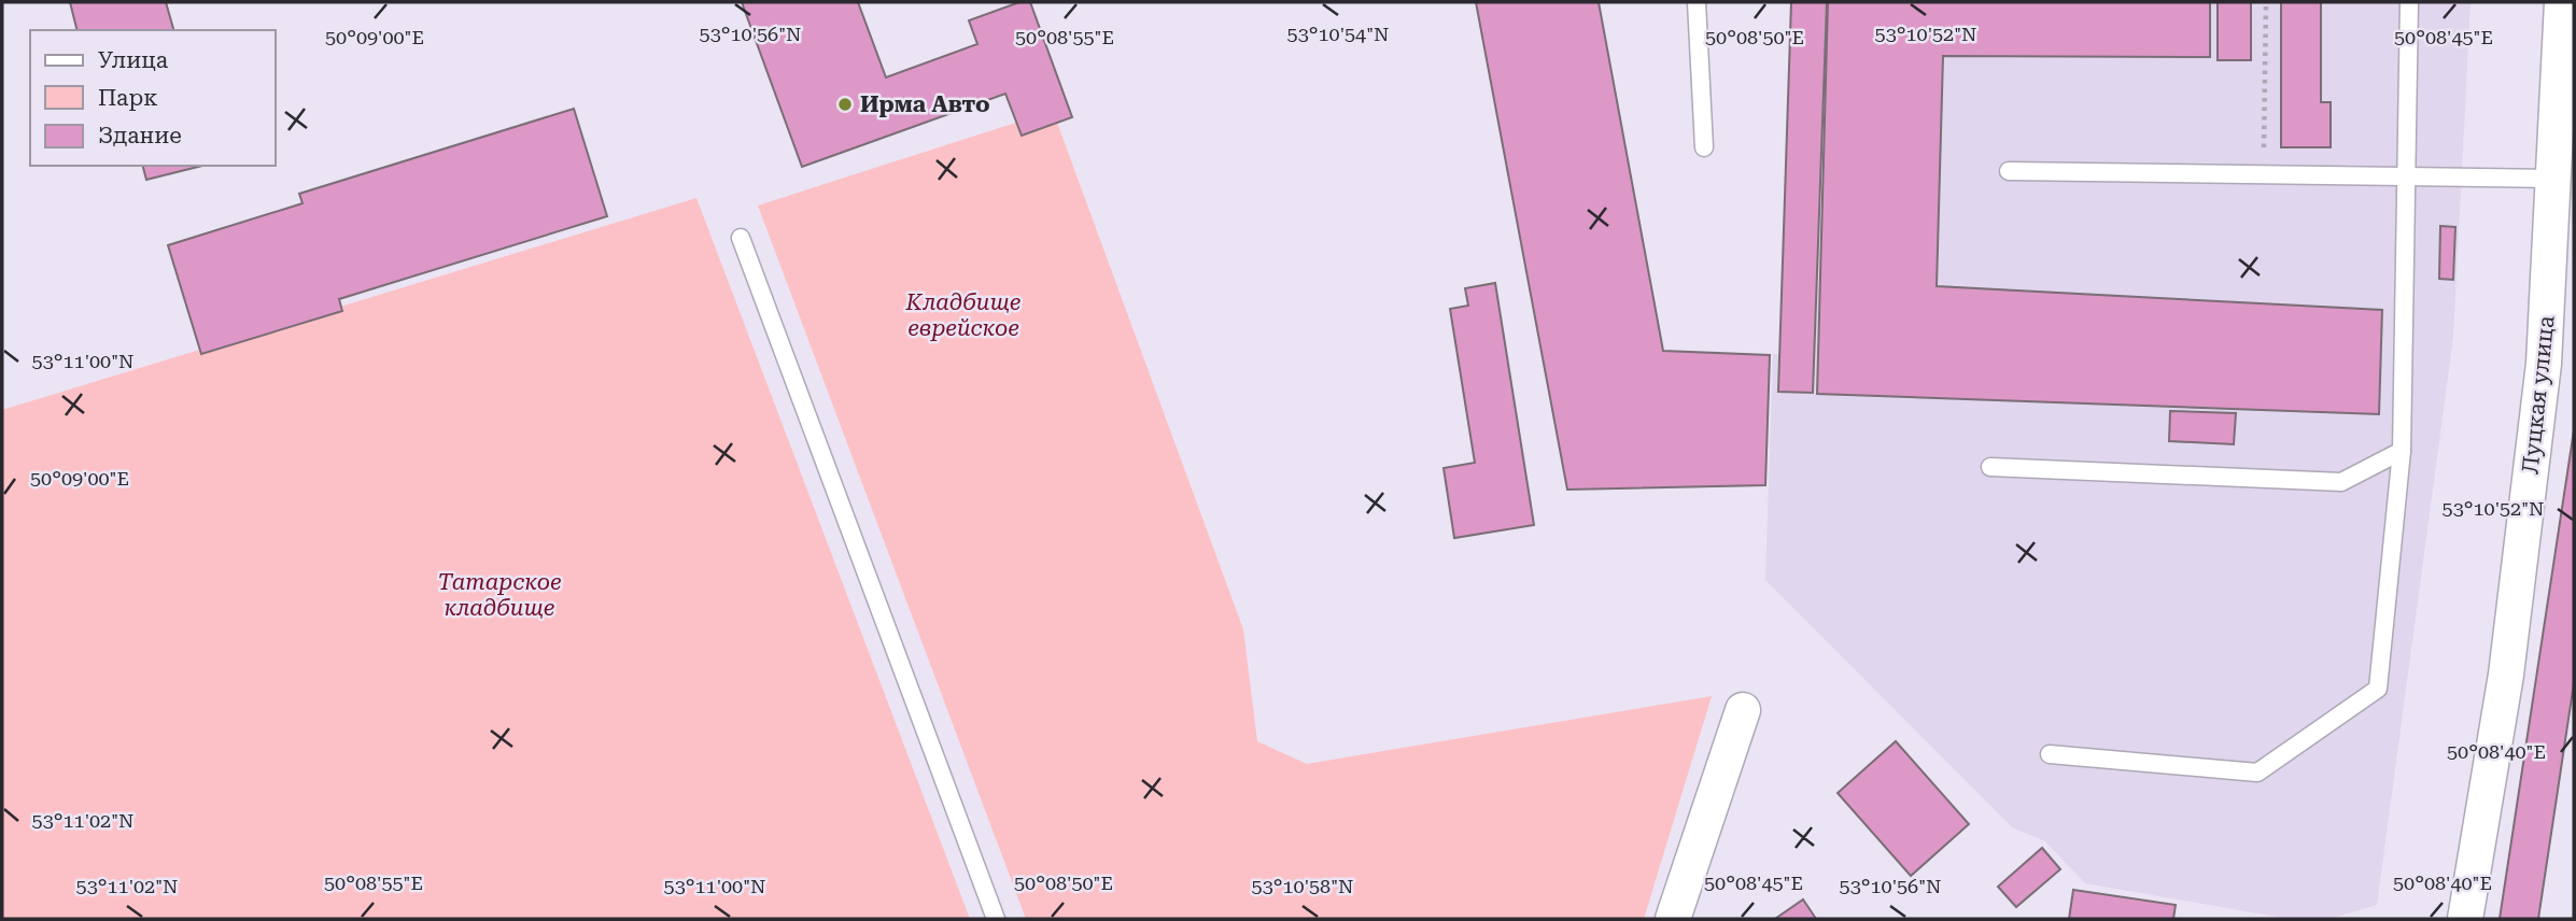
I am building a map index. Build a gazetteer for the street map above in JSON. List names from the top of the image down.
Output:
{
  "streets": {
    "street": ["Луцкая улица"]
  },
  "parks": ["Кладбище еврейское", "Татарское кладбище"],
  "places": ["Ирма Авто"],
  "legend": ["Улица", "Парк", "Здание"],
  "coordinates": [
    "53°10'54\"N",
    "53°10'56\"N",
    "53°10'52\"N",
    "50°09'00\"E",
    "50°08'55\"E",
    "50°08'50\"E",
    "50°08'45\"E",
    "53°11'00\"N",
    "50°08'40\"E",
    "53°11'02\"N",
    "53°10'58\"N"
  ]
}
